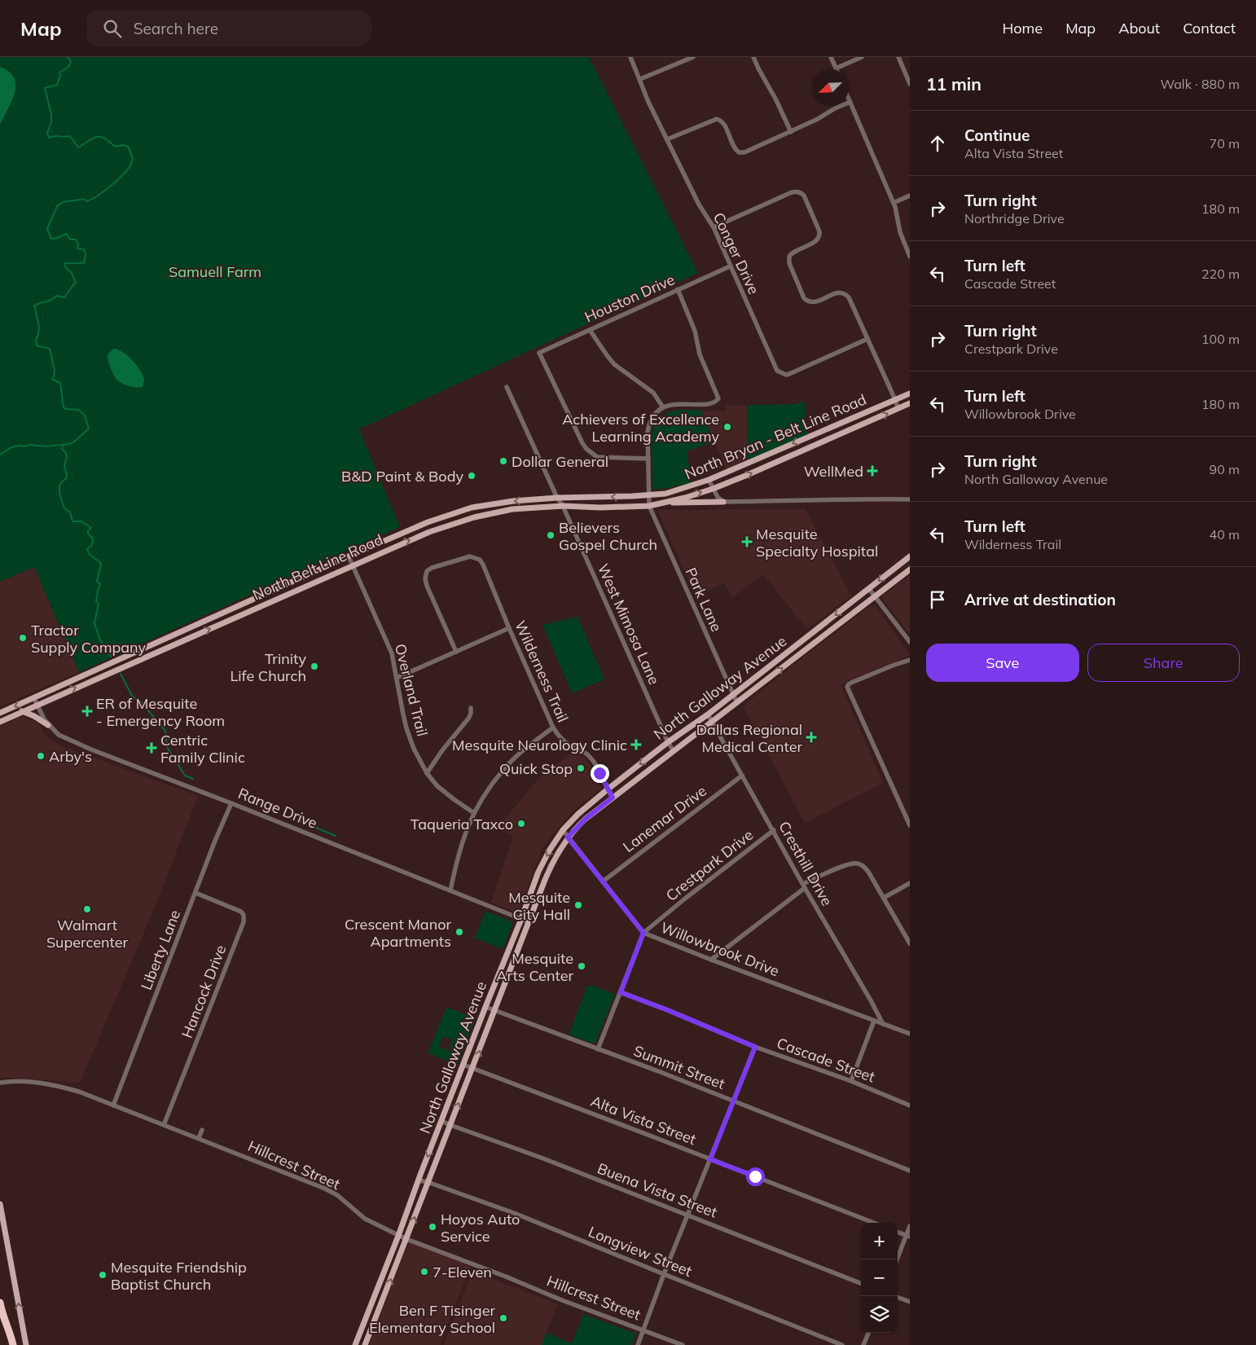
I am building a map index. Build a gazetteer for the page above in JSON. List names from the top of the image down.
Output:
{
  "streets": {
    "main road": ["North Bryan - Belt Line Road", "North Belt Line Road", "North Galloway Avenue"],
    "street": [
      "Conger Drive",
      "Houston Drive",
      "Park Lane",
      "West Mimosa Lane",
      "Wilderness Trail",
      "Overland Trail",
      "Range Drive",
      "Lanemar Drive",
      "Cresthill Drive",
      "Crestpark Drive",
      "Willowbrook Drive",
      "Liberty Lane",
      "Hancock Drive",
      "Cascade Street",
      "Summit Street",
      "Alta Vista Street",
      "Hillcrest Street",
      "Buena Vista Street",
      "Longview Street"
    ]
  },
  "crossings": [
    ["Conger Drive", "Houston Drive"],
    ["North Bryan - Belt Line Road", "North Belt Line Road"],
    ["North Belt Line Road", "Park Lane"],
    ["North Belt Line Road", "West Mimosa Lane"],
    ["North Belt Line Road", "Overland Trail"],
    ["North Belt Line Road", "Range Drive"],
    ["Park Lane", "North Galloway Avenue"],
    ["West Mimosa Lane", "North Galloway Avenue"],
    ["Wilderness Trail", "North Galloway Avenue"],
    ["North Galloway Avenue", "Range Drive"],
    ["North Galloway Avenue", "Cresthill Drive"],
    ["North Galloway Avenue", "Willowbrook Drive"],
    ["North Galloway Avenue", "Summit Street"],
    ["North Galloway Avenue", "Alta Vista Street"],
    ["North Galloway Avenue", "Hillcrest Street"],
    ["North Galloway Avenue", "Buena Vista Street"],
    ["North Galloway Avenue", "Longview Street"],
    ["Range Drive", "Liberty Lane"],
    ["Lanemar Drive", "Cresthill Drive"],
    ["Lanemar Drive", "Willowbrook Drive"],
    ["Cresthill Drive", "Crestpark Drive"],
    ["Cresthill Drive", "Willowbrook Drive"],
    ["Crestpark Drive", "Willowbrook Drive"],
    ["Liberty Lane", "Hancock Drive"],
    ["Liberty Lane", "Hillcrest Street"],
    ["Hancock Drive", "Hillcrest Street"]
  ],
  "parks": ["Samuell Farm"],
  "places": {
    "other": [
      "Achievers of Excellence Learning Academy",
      "Dollar General",
      "B&D Paint & Body",
      "Believers Gospel Church",
      "Tractor Supply Company",
      "Trinity Life Church",
      "Arby's",
      "Quick Stop",
      "Taqueria Taxco",
      "Mesquite City Hall",
      "Walmart Supercenter",
      "Crescent Manor Apartments",
      "Mesquite Arts Center",
      "Hoyos Auto Service",
      "7-Eleven",
      "Mesquite Friendship Baptist Church",
      "Ben F Tisinger Elementary School"
    ],
    "health": [
      "WellMed",
      "Mesquite Specialty Hospital",
      "ER of Mesquite - Emergency Room",
      "Dallas Regional Medical Center",
      "Mesquite Neurology Clinic",
      "Centric Family Clinic"
    ]
  },
  "north": "bottom left",
  "page": {
    "header": "Map",
    "search": "Search here",
    "nav": [
      "Home",
      "Map",
      "About",
      "Contact"
    ],
    "heading": ["11 min", "Walk · 880 m"],
    "list": [
      ["Continue", "Alta Vista Street", "70 m"],
      ["Turn right", "Northridge Drive", "180 m"],
      ["Turn left", "Cascade Street", "220 m"],
      ["Turn right", "Crestpark Drive", "100 m"],
      ["Turn left", "Willowbrook Drive", "180 m"],
      ["Turn right", "North Galloway Avenue", "90 m"],
      ["Turn left", "Wilderness Trail", "40 m"],
      "Arrive at destination"
    ],
    "buttons": ["Save", "Share"],
    "map_buttons": ["+", "−"]
  }
}
